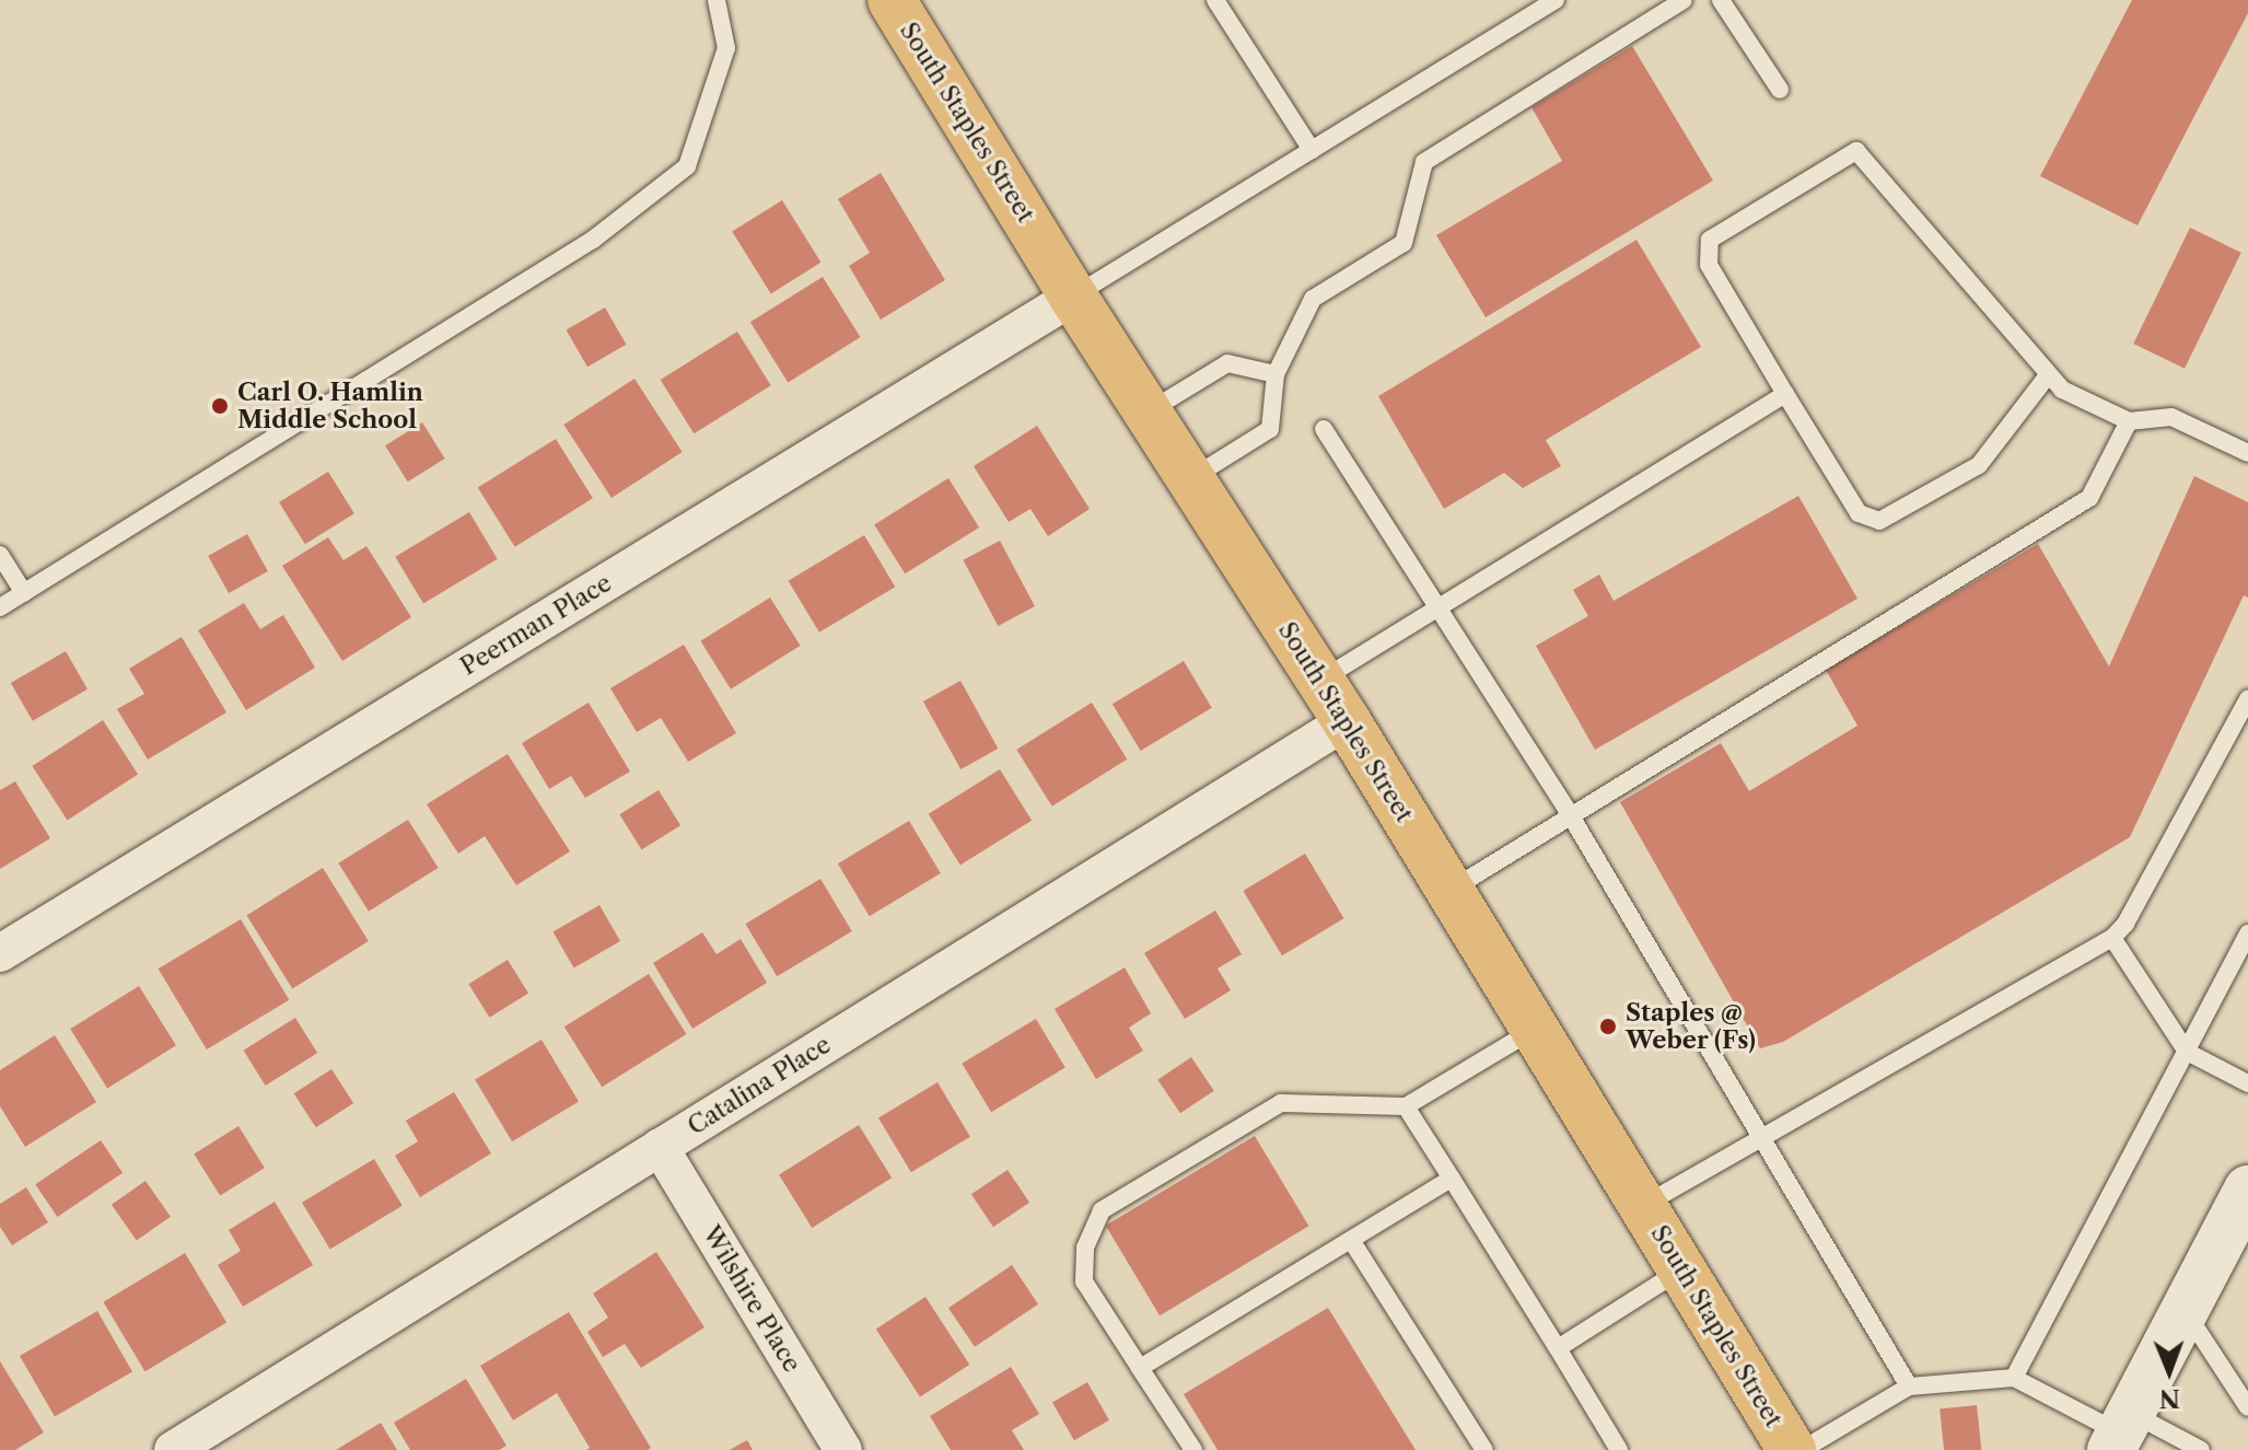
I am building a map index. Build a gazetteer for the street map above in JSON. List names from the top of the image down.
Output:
{
  "streets": {
    "main road": ["South Staples Street"],
    "street": ["Peerman Place", "Catalina Place", "Wilshire Place"]
  },
  "crossings": [
    ["South Staples Street", "Peerman Place"],
    ["South Staples Street", "Catalina Place"],
    ["Catalina Place", "Wilshire Place"]
  ],
  "places": ["Carl O. Hamlin Middle School", "Staples @ Weber (Fs)"],
  "north": "bottom"
}
